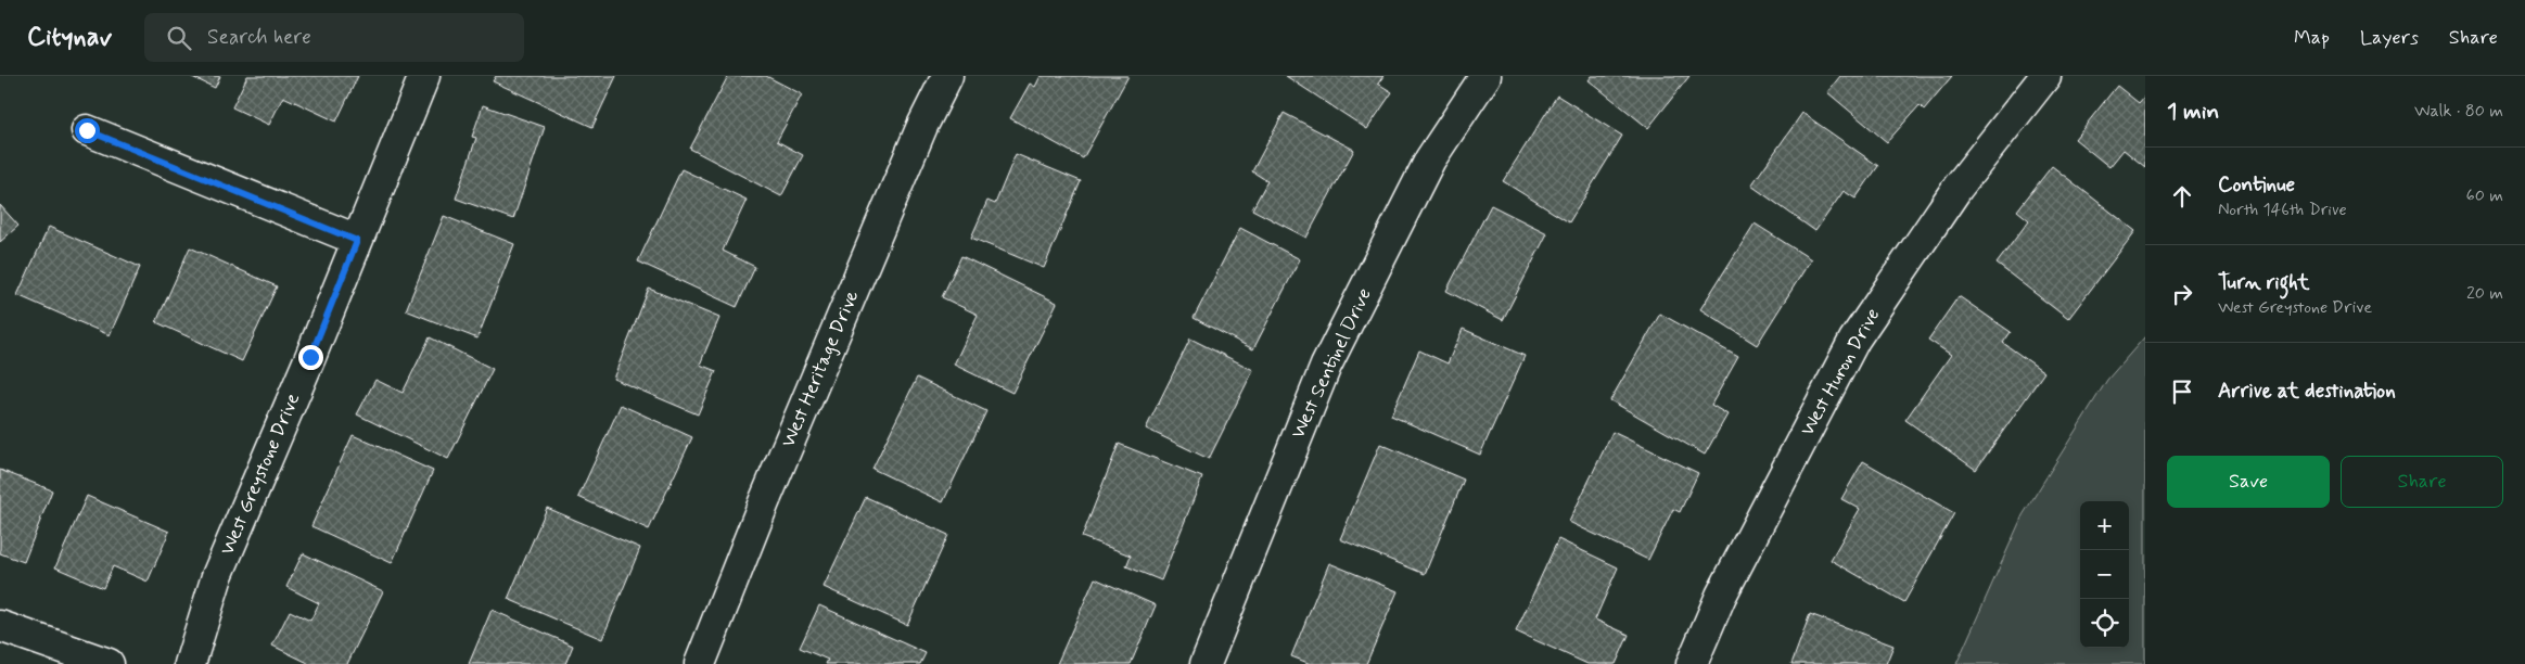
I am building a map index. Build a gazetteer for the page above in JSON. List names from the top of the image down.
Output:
{
  "streets": {
    "street": [
      "West Sentinel Drive",
      "West Heritage Drive",
      "West Huron Drive",
      "West Greystone Drive"
    ]
  },
  "page": {
    "header": "Citynav",
    "search": "Search here",
    "nav": ["Map", "Layers", "Share"],
    "heading": ["1 min", "Walk · 80 m"],
    "list": [
      ["Continue", "North 146th Drive", "60 m"],
      ["Turn right", "West Greystone Drive", "20 m"],
      "Arrive at destination"
    ],
    "buttons": ["Save", "Share"],
    "map_buttons": ["+", "−"]
  }
}
